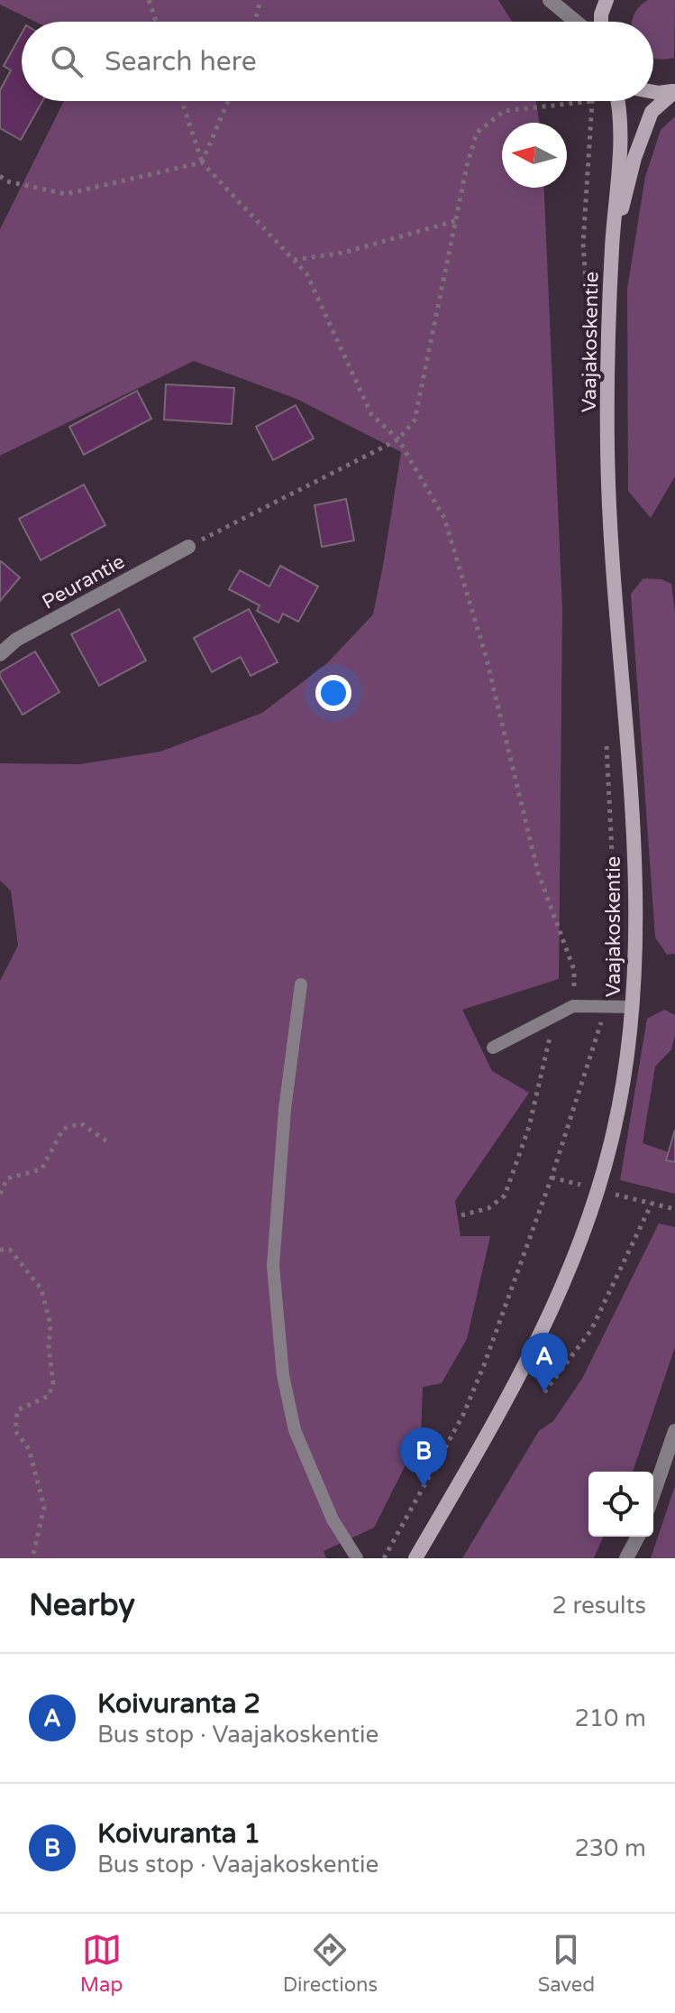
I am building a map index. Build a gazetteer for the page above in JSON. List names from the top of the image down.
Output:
{
  "streets": {
    "main road": ["Vaajakoskentie"],
    "street": ["Peurantie"]
  },
  "north": "left",
  "page": {
    "search": "Search here",
    "pins": ["A", "B"],
    "heading": ["Nearby", "2 results"],
    "list": [
      {
        "mark": "A",
        "name": "Koivuranta 2",
        "note": "Bus stop · Vaajakoskentie",
        "value": "210 m"
      },
      {
        "mark": "B",
        "name": "Koivuranta 1",
        "note": "Bus stop · Vaajakoskentie",
        "value": "230 m"
      }
    ],
    "nav": ["Map", "Directions", "Saved"]
  }
}
